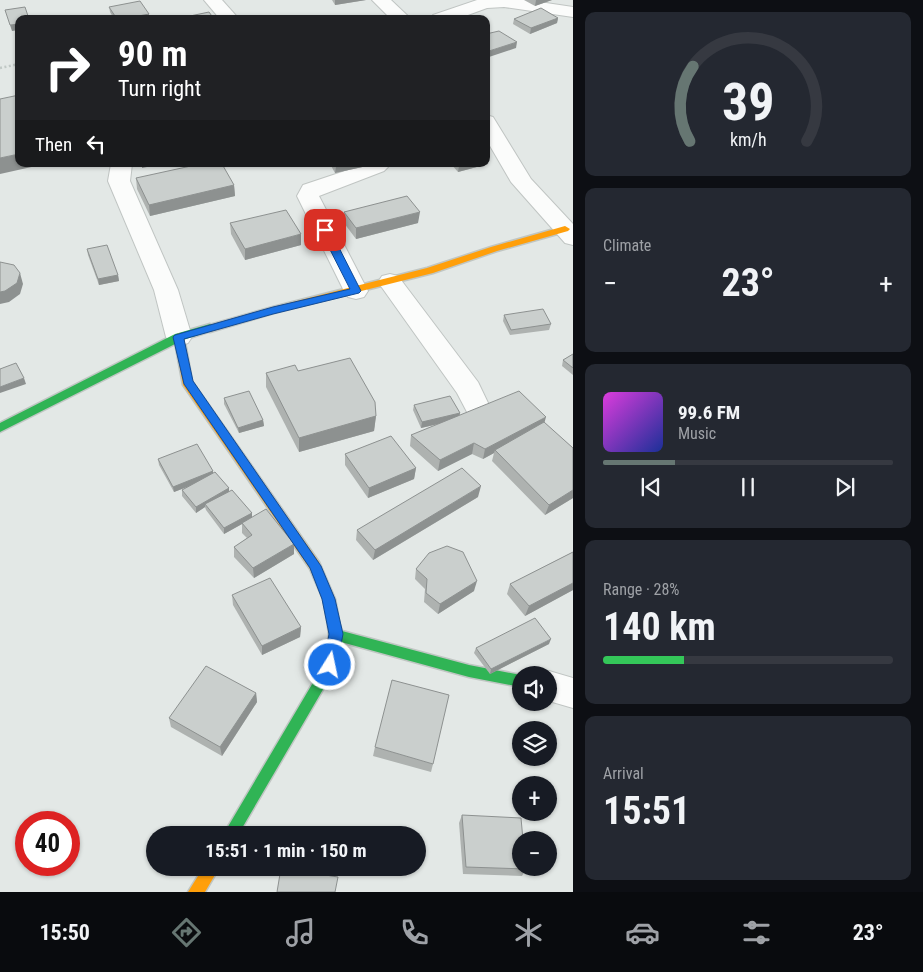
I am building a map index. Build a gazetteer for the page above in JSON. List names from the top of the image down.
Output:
{
  "page": {
    "turn": ["90 m", "Turn right"],
    "then": "Then",
    "tile": [
      "Climate",
      ["Range · 28%", "140 km"],
      ["Arrival", "15:51"]
    ],
    "heat": ["−", "23°", "+"],
    "song": ["99.6 FM", "Music"],
    "map_buttons": ["+", "−"],
    "limit": "40",
    "trip": "15:51 · 1 min · 150 m",
    "tabs": ["15:50", "23°"],
    "gauge": ["39", "km/h"]
  }
}
